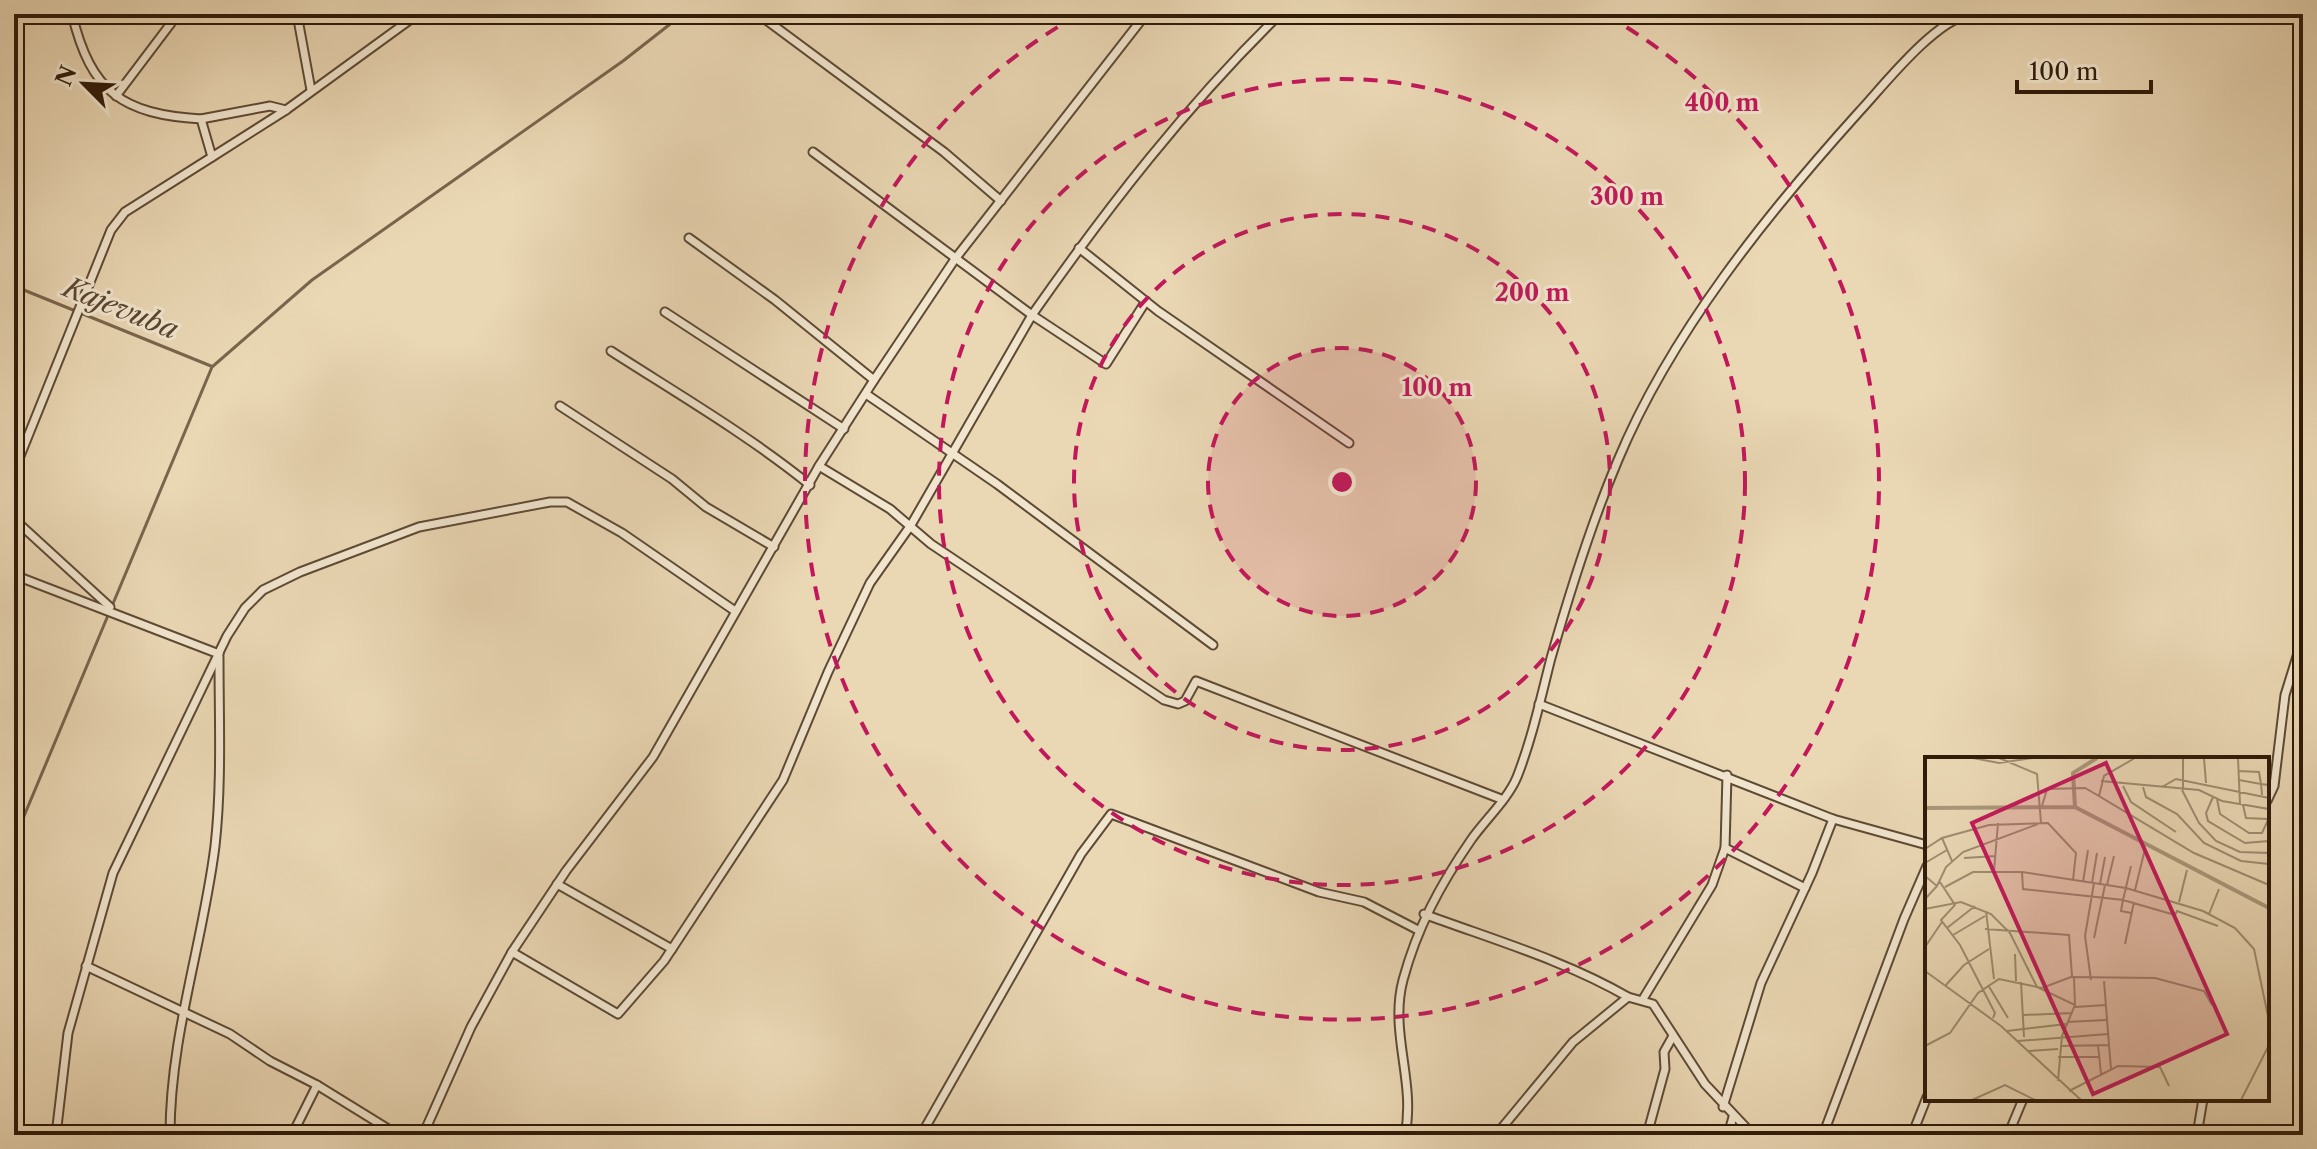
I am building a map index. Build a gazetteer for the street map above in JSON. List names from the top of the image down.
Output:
{
  "water": ["Kajevuba"],
  "scale_bar": "100 m",
  "north": "top left",
  "rings": [
    "400 m",
    "300 m",
    "200 m",
    "100 m"
  ]
}
